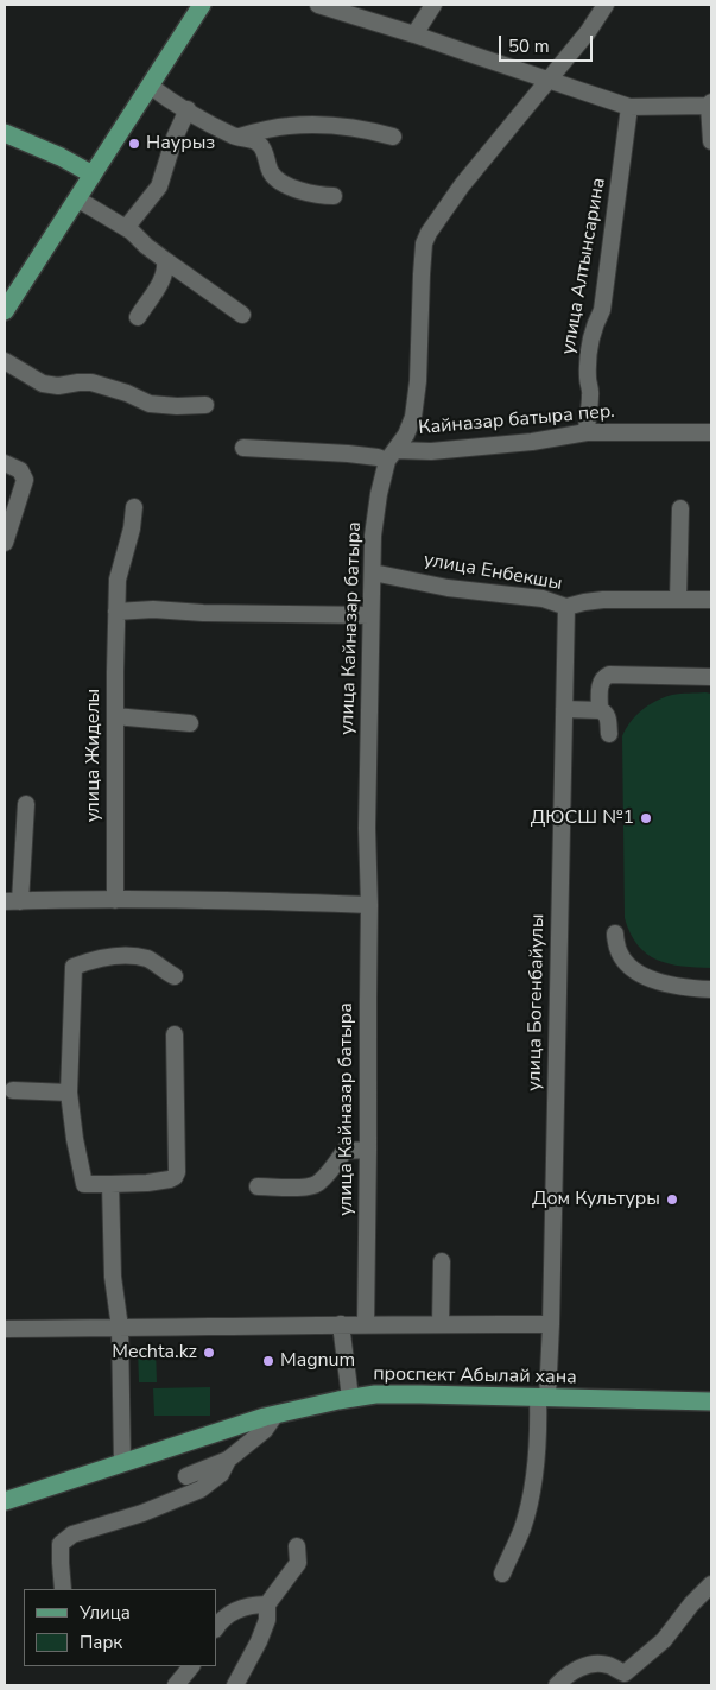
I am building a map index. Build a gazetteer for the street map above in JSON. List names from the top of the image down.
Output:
{
  "streets": {
    "main road": ["проспект Абылай хана"],
    "street": [
      "улица Алтынсарина",
      "Кайназар батыра пер.",
      "улица Енбекшы",
      "улица Кайназар батыра",
      "улица Жиделы",
      "улица Богенбайулы"
    ]
  },
  "crossings": [
    ["улица Алтынсарина", "Кайназар батыра пер."],
    ["Кайназар батыра пер.", "улица Кайназар батыра"],
    ["улица Енбекшы", "улица Кайназар батыра"],
    ["улица Енбекшы", "улица Богенбайулы"],
    ["улица Богенбайулы", "проспект Абылай хана"]
  ],
  "places": [
    "Наурыз",
    "ДЮСШ №1",
    "Дом Культуры",
    "Mechta.kz",
    "Magnum"
  ],
  "legend": ["Улица", "Парк"],
  "scale_bar": "50 m"
}
